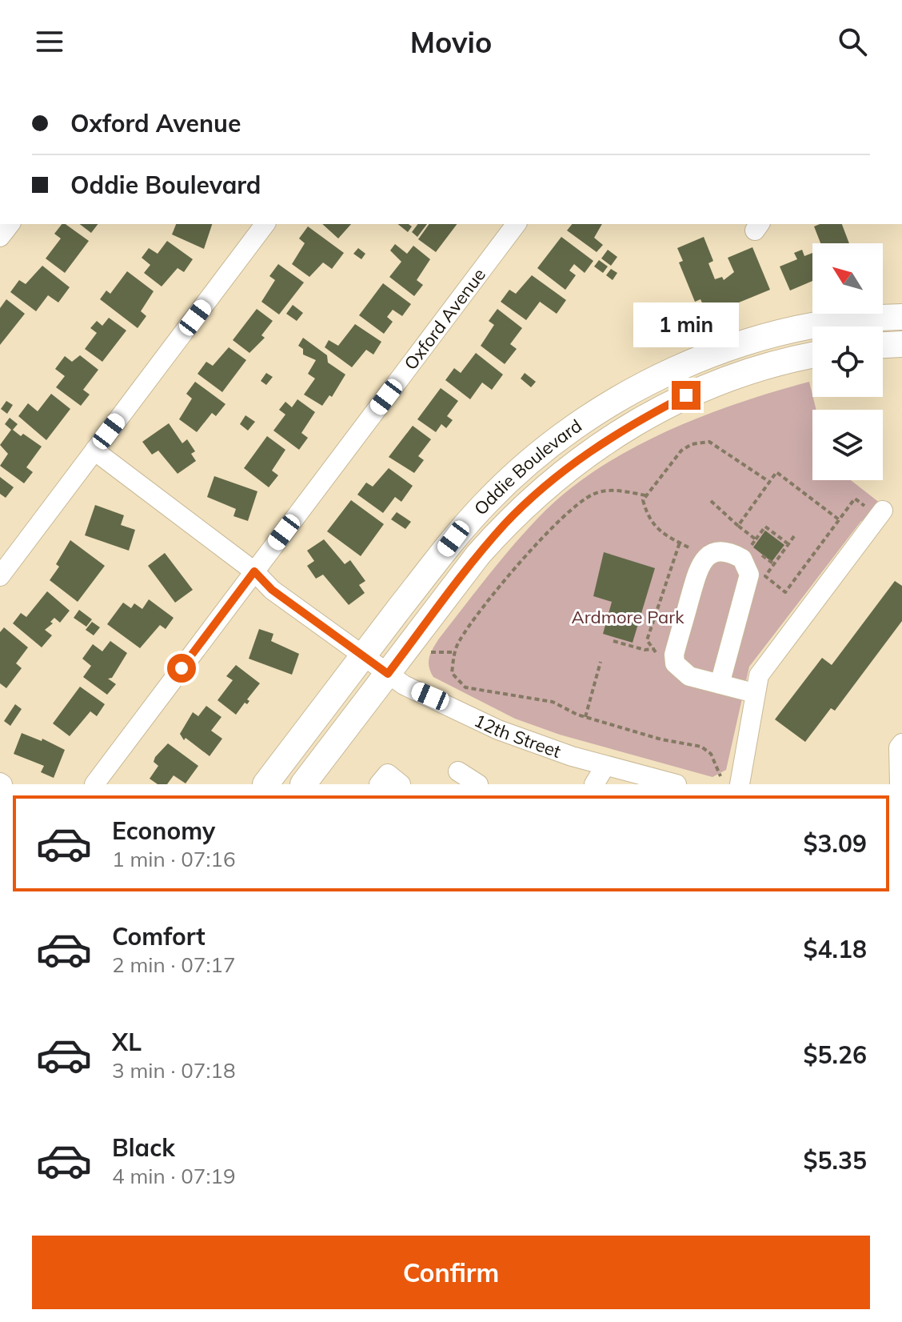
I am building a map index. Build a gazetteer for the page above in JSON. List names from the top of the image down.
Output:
{
  "streets": {
    "main road": ["Oddie Boulevard"],
    "street": ["Oxford Avenue", "12th Street"]
  },
  "crossings": [
    ["Oxford Avenue", "12th Street"],
    ["Oddie Boulevard", "12th Street"]
  ],
  "parks": ["Ardmore Park"],
  "north": "top left",
  "page": {
    "header": "Movio",
    "banner": ["Oxford Avenue", "Oddie Boulevard"],
    "bubble": "1 min",
    "list": [
      {
        "name": "Economy",
        "note": "1 min · 07:16",
        "value": "$3.09"
      },
      {
        "name": "Comfort",
        "note": "2 min · 07:17",
        "value": "$4.18"
      },
      {
        "name": "XL",
        "note": "3 min · 07:18",
        "value": "$5.26"
      },
      {
        "name": "Black",
        "note": "4 min · 07:19",
        "value": "$5.35"
      }
    ],
    "buttons": "Confirm"
  }
}
